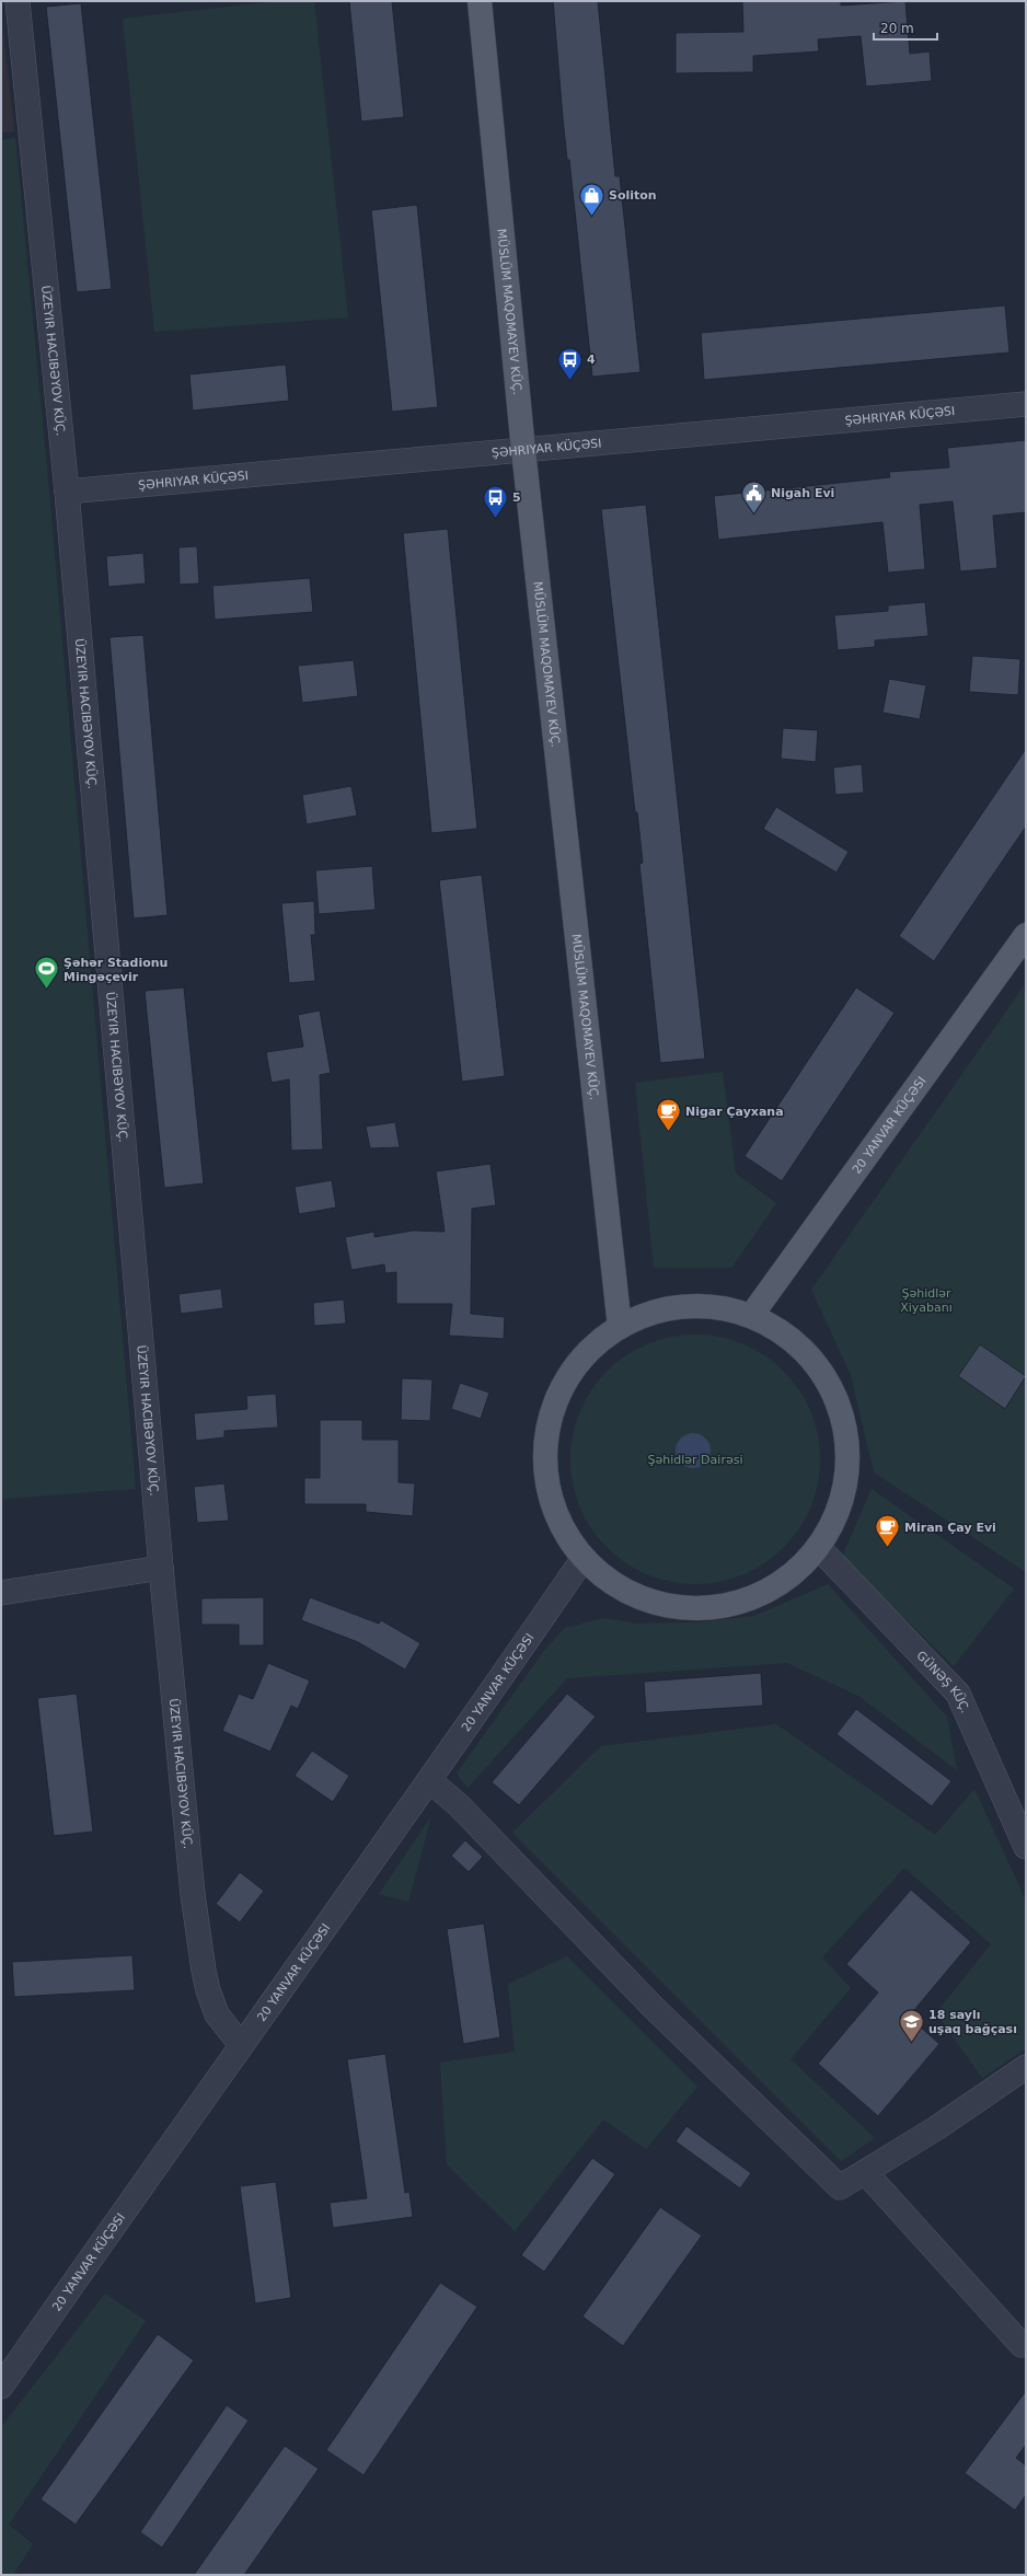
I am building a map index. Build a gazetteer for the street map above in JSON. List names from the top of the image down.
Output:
{
  "streets": {
    "main road": ["MÜSLÜM MAQOMAYEV KÜÇ.", "20 YANVAR KÜÇƏSI"],
    "street": ["ŞƏHRIYAR KÜÇƏSI", "GÜNƏŞ KÜÇ."]
  },
  "crossings": [
    ["MÜSLÜM MAQOMAYEV KÜÇ.", "ŞƏHRIYAR KÜÇƏSI"]
  ],
  "parks": ["Şəhidlər Xiyabanı", "Şəhidlər Dairəsi"],
  "places": {
    "shop": ["Soliton"],
    "bus stop": ["4", "5"],
    "public building": ["Nigah Evi"],
    "sports": ["Şəhər Stadionu Mingəçevir"],
    "cafe": ["Nigar Çayxana", "Miran Çay Evi"],
    "school or university": ["18 saylı uşaq bağçası"]
  },
  "scale_bar": "20 m"
}
